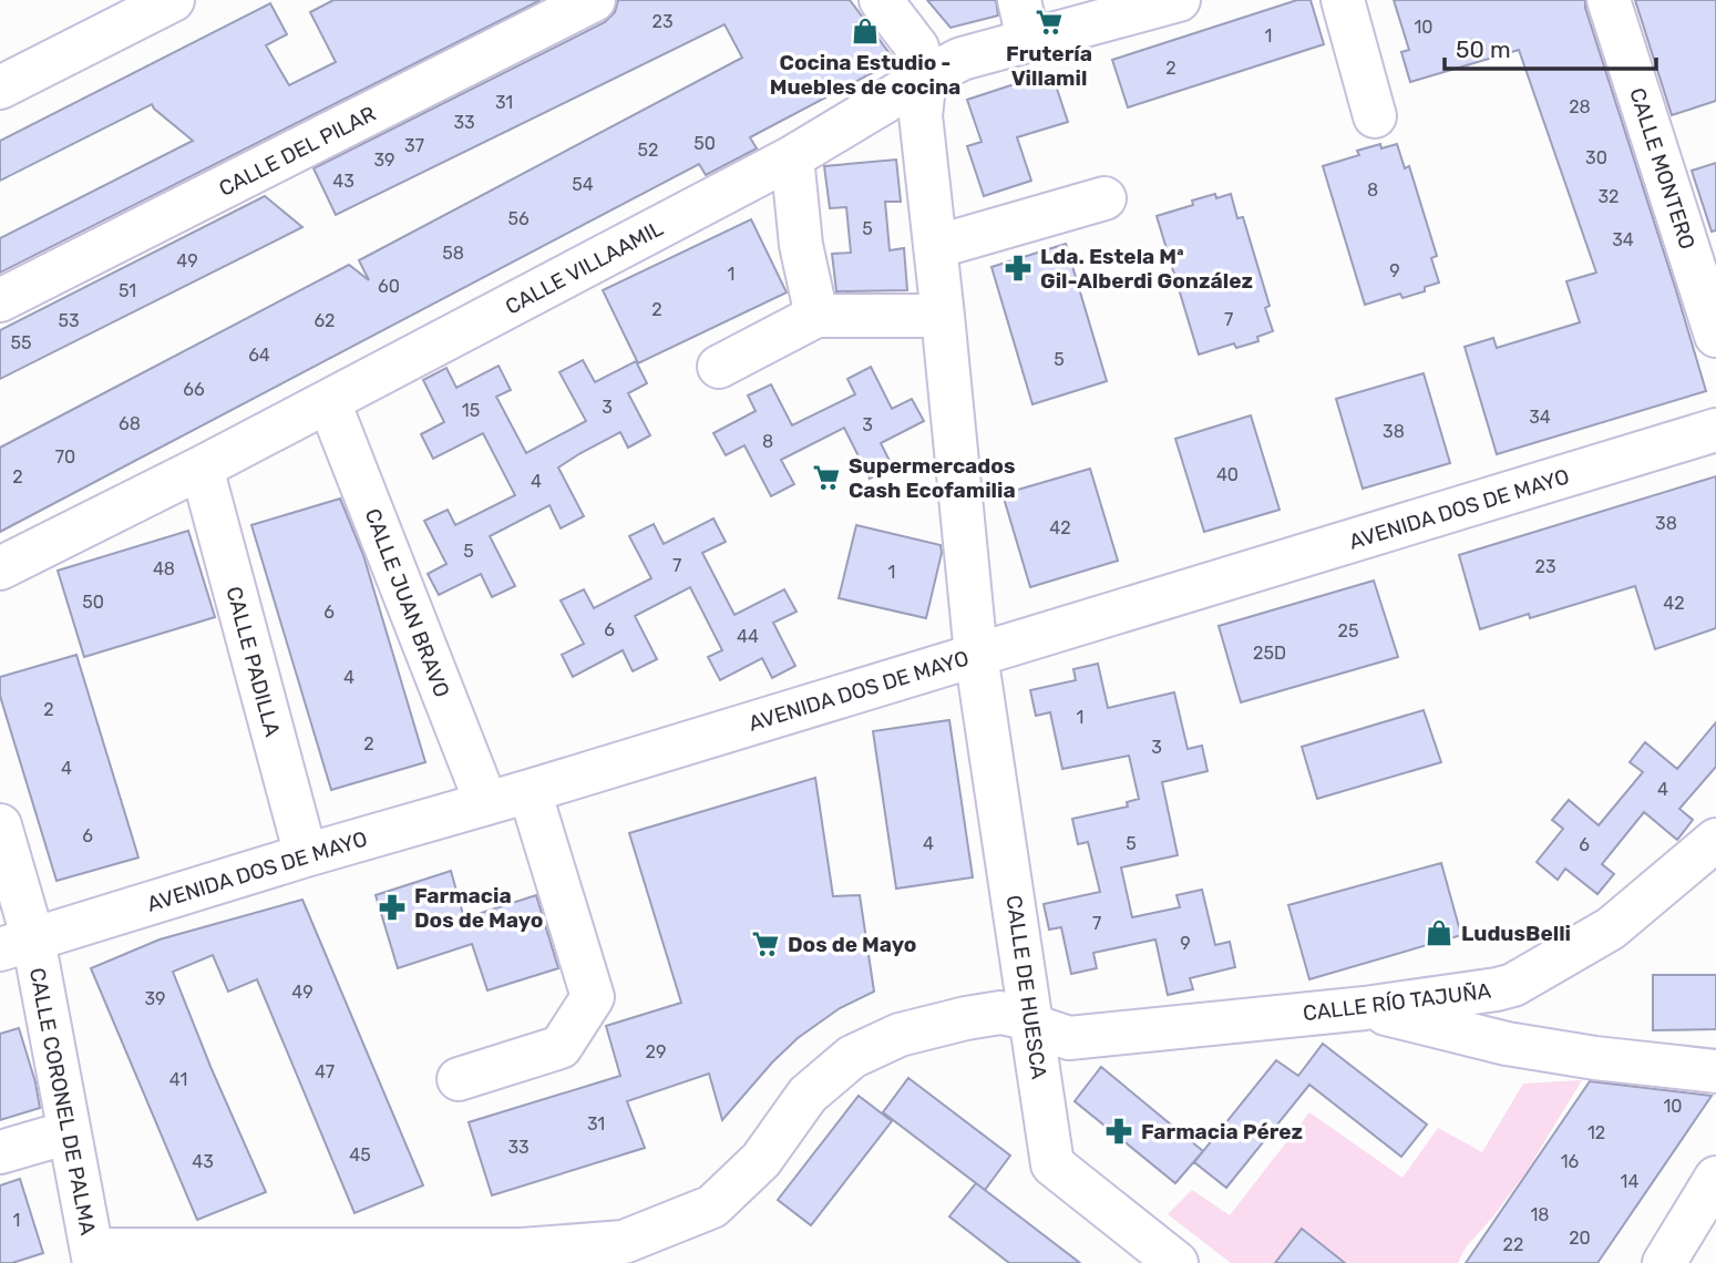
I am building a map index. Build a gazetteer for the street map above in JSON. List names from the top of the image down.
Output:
{
  "streets": {
    "street": [
      "CALLE DEL PILAR",
      "CALLE MONTERO",
      "CALLE VILLAAMIL",
      "AVENIDA DOS DE MAYO",
      "CALLE JUAN BRAVO",
      "CALLE PADILLA",
      "CALLE DE HUESCA",
      "CALLE RÍO TAJUÑA",
      "CALLE CORONEL DE PALMA"
    ]
  },
  "crossings": [
    ["CALLE VILLAAMIL", "CALLE JUAN BRAVO"],
    ["CALLE VILLAAMIL", "CALLE PADILLA"],
    ["CALLE VILLAAMIL", "CALLE DE HUESCA"],
    ["AVENIDA DOS DE MAYO", "CALLE JUAN BRAVO"],
    ["AVENIDA DOS DE MAYO", "CALLE PADILLA"],
    ["AVENIDA DOS DE MAYO", "CALLE DE HUESCA"],
    ["AVENIDA DOS DE MAYO", "CALLE CORONEL DE PALMA"],
    ["CALLE DE HUESCA", "CALLE RÍO TAJUÑA"],
    ["CALLE RÍO TAJUÑA", "CALLE CORONEL DE PALMA"]
  ],
  "places": {
    "supermarket": ["Frutería Villamil", "Supermercados Cash Ecofamilia", "Dos de Mayo"],
    "shop": ["Cocina Estudio - Muebles de cocina", "LudusBelli"],
    "pharmacy": ["Lda. Estela Mª Gil-Alberdi González", "Farmacia Dos de Mayo", "Farmacia Pérez"]
  },
  "house_numbers": [
    "23",
    "10",
    "1",
    "2",
    "31",
    "28",
    "33",
    "50",
    "37",
    "52",
    "30",
    "39",
    "43",
    "54",
    "8",
    "32",
    "56",
    "5",
    "34",
    "58",
    "49",
    "9",
    "1",
    "60",
    "51",
    "2",
    "7",
    "53",
    "62",
    "55",
    "64",
    "5",
    "66",
    "3",
    "15",
    "34",
    "68",
    "3",
    "38",
    "8",
    "70",
    "40",
    "2",
    "4",
    "38",
    "42",
    "5",
    "7",
    "23",
    "48",
    "1",
    "50",
    "42",
    "6",
    "6",
    "25",
    "44",
    "25D",
    "4",
    "2",
    "1",
    "2",
    "3",
    "4",
    "4",
    "6",
    "4",
    "5",
    "6",
    "7",
    "9",
    "49",
    "39",
    "29",
    "47",
    "41",
    "10",
    "31",
    "12",
    "33",
    "45",
    "43",
    "16",
    "14",
    "18",
    "1",
    "20",
    "22"
  ],
  "scale_bar": "50 m"
}
